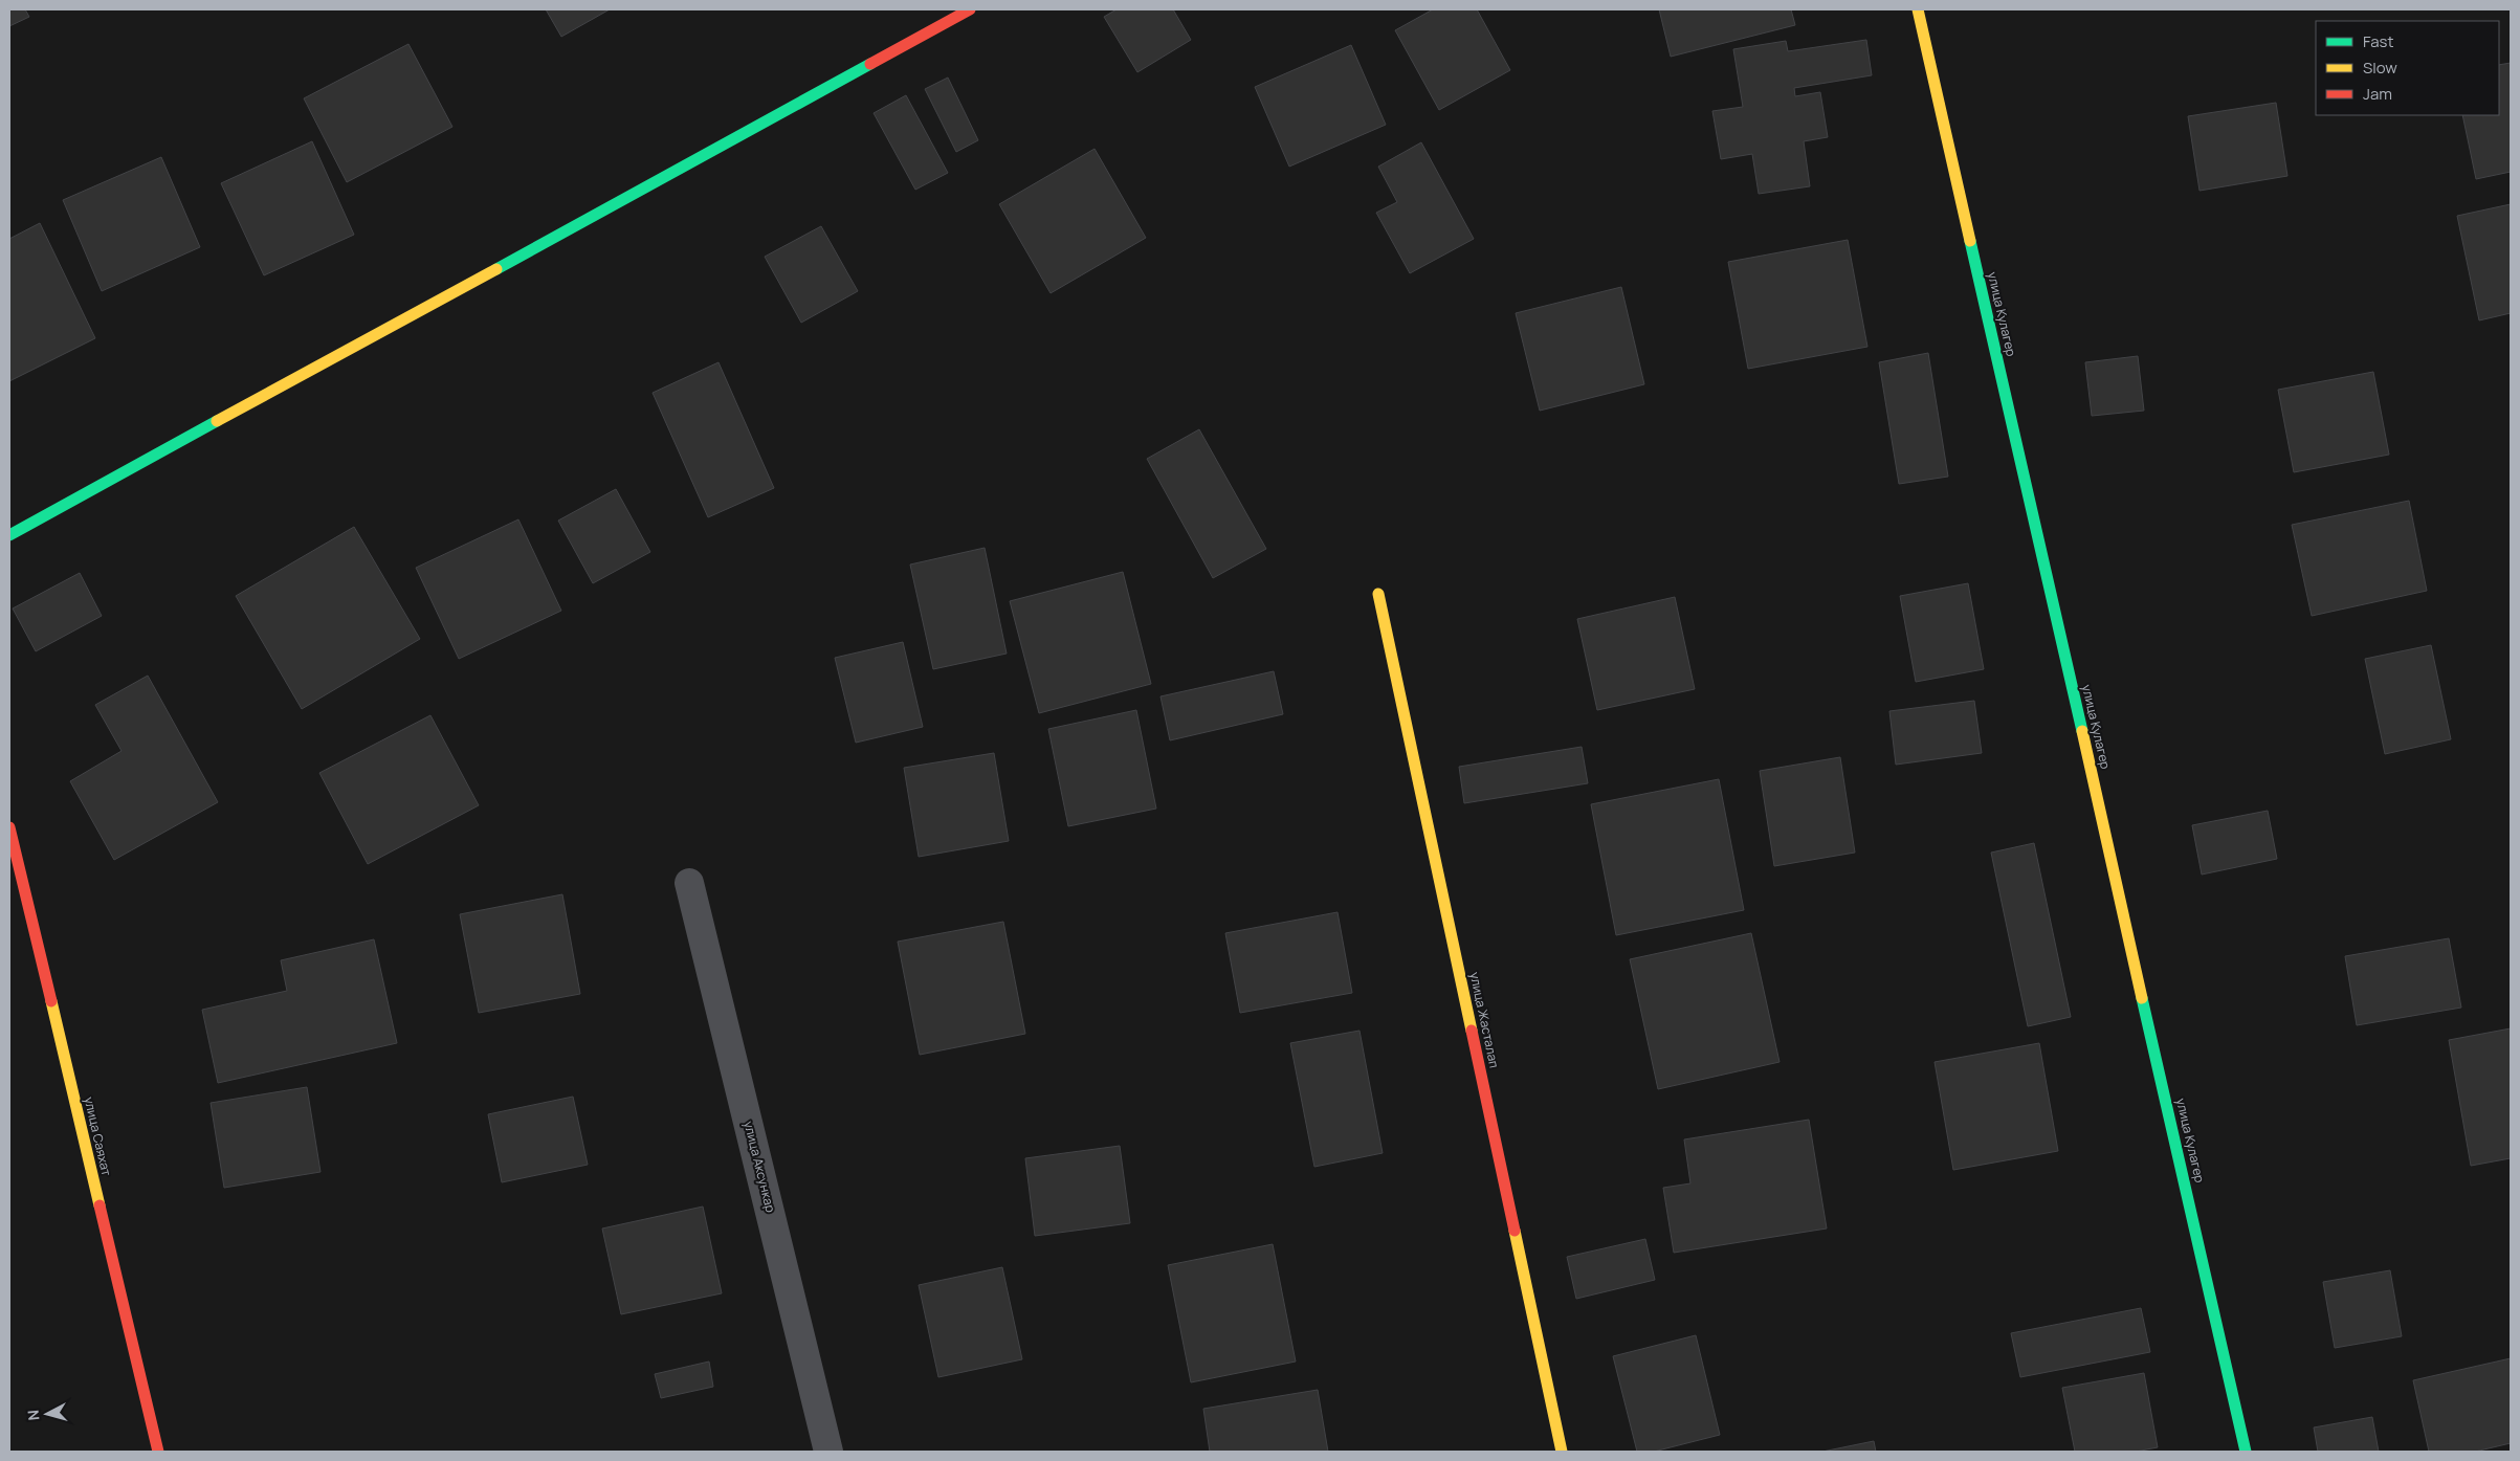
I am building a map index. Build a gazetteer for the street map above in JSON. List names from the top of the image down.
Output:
{
  "streets": {
    "street": [
      "улица Кулагер",
      "улица Жасталап",
      "улица Саяхат",
      "улица Аксункар"
    ]
  },
  "legend": ["Fast", "Slow", "Jam"],
  "north": "left"
}
